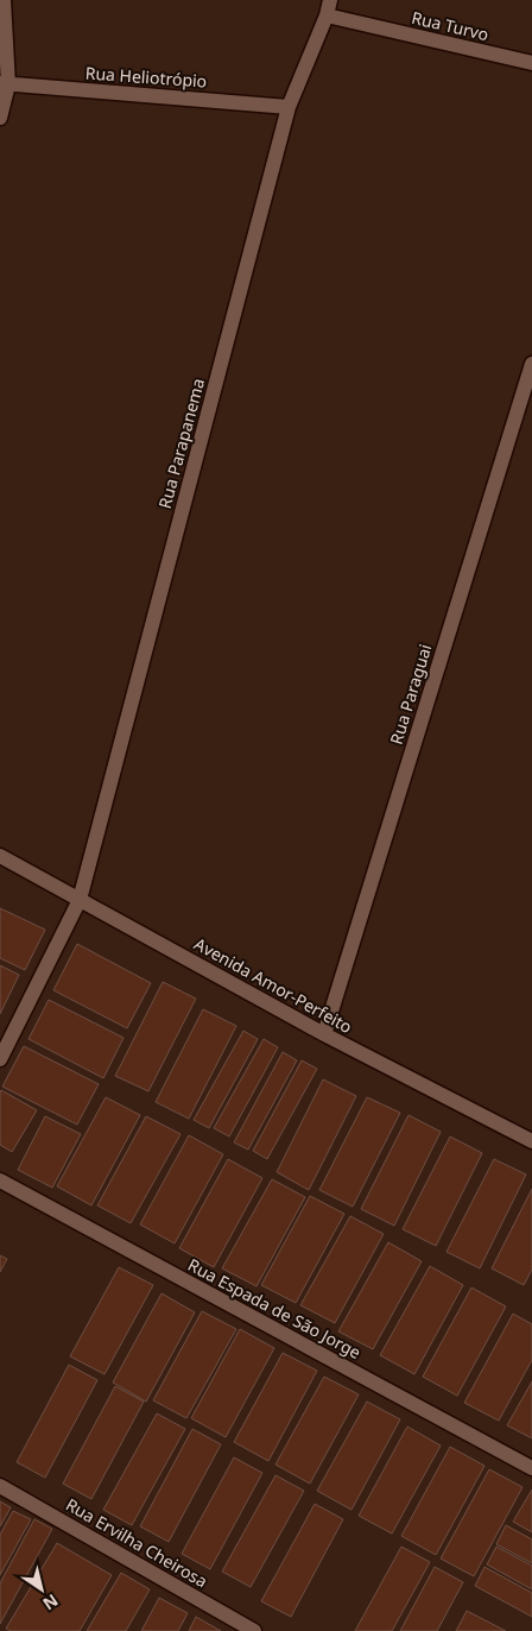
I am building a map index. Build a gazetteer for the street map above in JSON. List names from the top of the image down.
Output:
{
  "streets": {
    "street": [
      "Rua Turvo",
      "Rua Heliotrópio",
      "Rua Parapanema",
      "Rua Paraguai",
      "Avenida Amor-Perfeito",
      "Rua Espada de São Jorge",
      "Rua Ervilha Cheirosa"
    ]
  },
  "crossings": [
    ["Rua Turvo", "Rua Parapanema"],
    ["Rua Heliotrópio", "Rua Parapanema"],
    ["Rua Parapanema", "Avenida Amor-Perfeito"],
    ["Rua Paraguai", "Avenida Amor-Perfeito"]
  ],
  "north": "bottom right"
}
